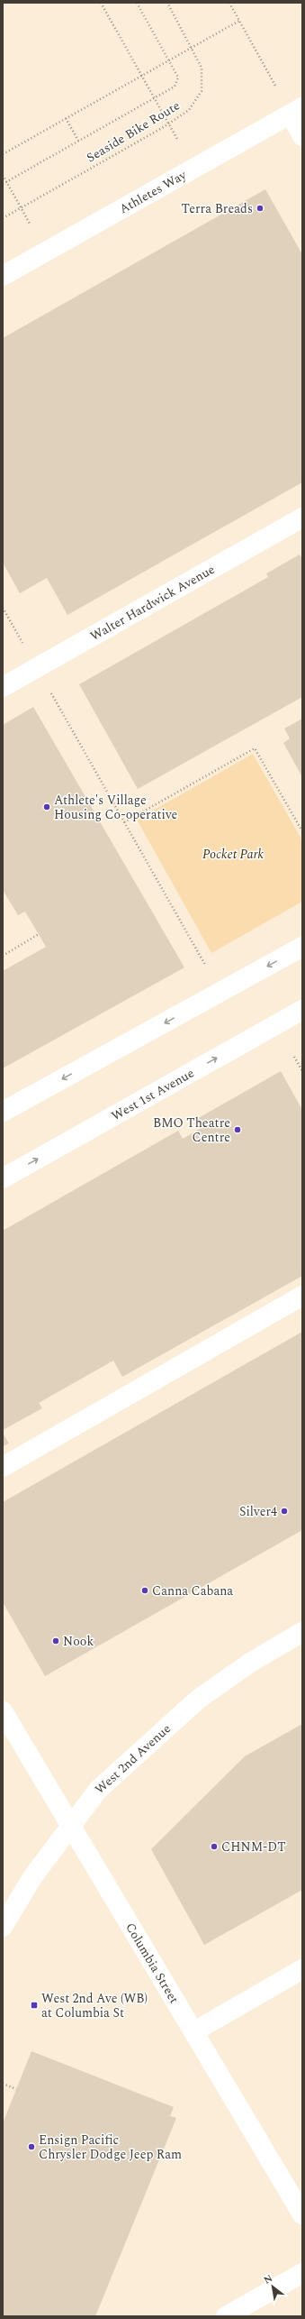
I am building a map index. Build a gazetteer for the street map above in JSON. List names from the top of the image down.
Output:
{
  "streets": {
    "street": [
      "Athletes Way",
      "Walter Hardwick Avenue",
      "West 1st Avenue",
      "West 2nd Avenue",
      "Columbia Street"
    ],
    "path": ["Seaside Bike Route"]
  },
  "crossings": [
    ["West 2nd Avenue", "Columbia Street"]
  ],
  "parks": ["Pocket Park"],
  "places": {
    "other": [
      "Terra Breads",
      "Athlete's Village Housing Co-operative",
      "BMO Theatre Centre",
      "Silver4",
      "Canna Cabana",
      "Nook",
      "CHNM-DT",
      "Ensign Pacific Chrysler Dodge Jeep Ram"
    ],
    "transit": ["West 2nd Ave (WB) at Columbia St"]
  },
  "north": "top left"
}
